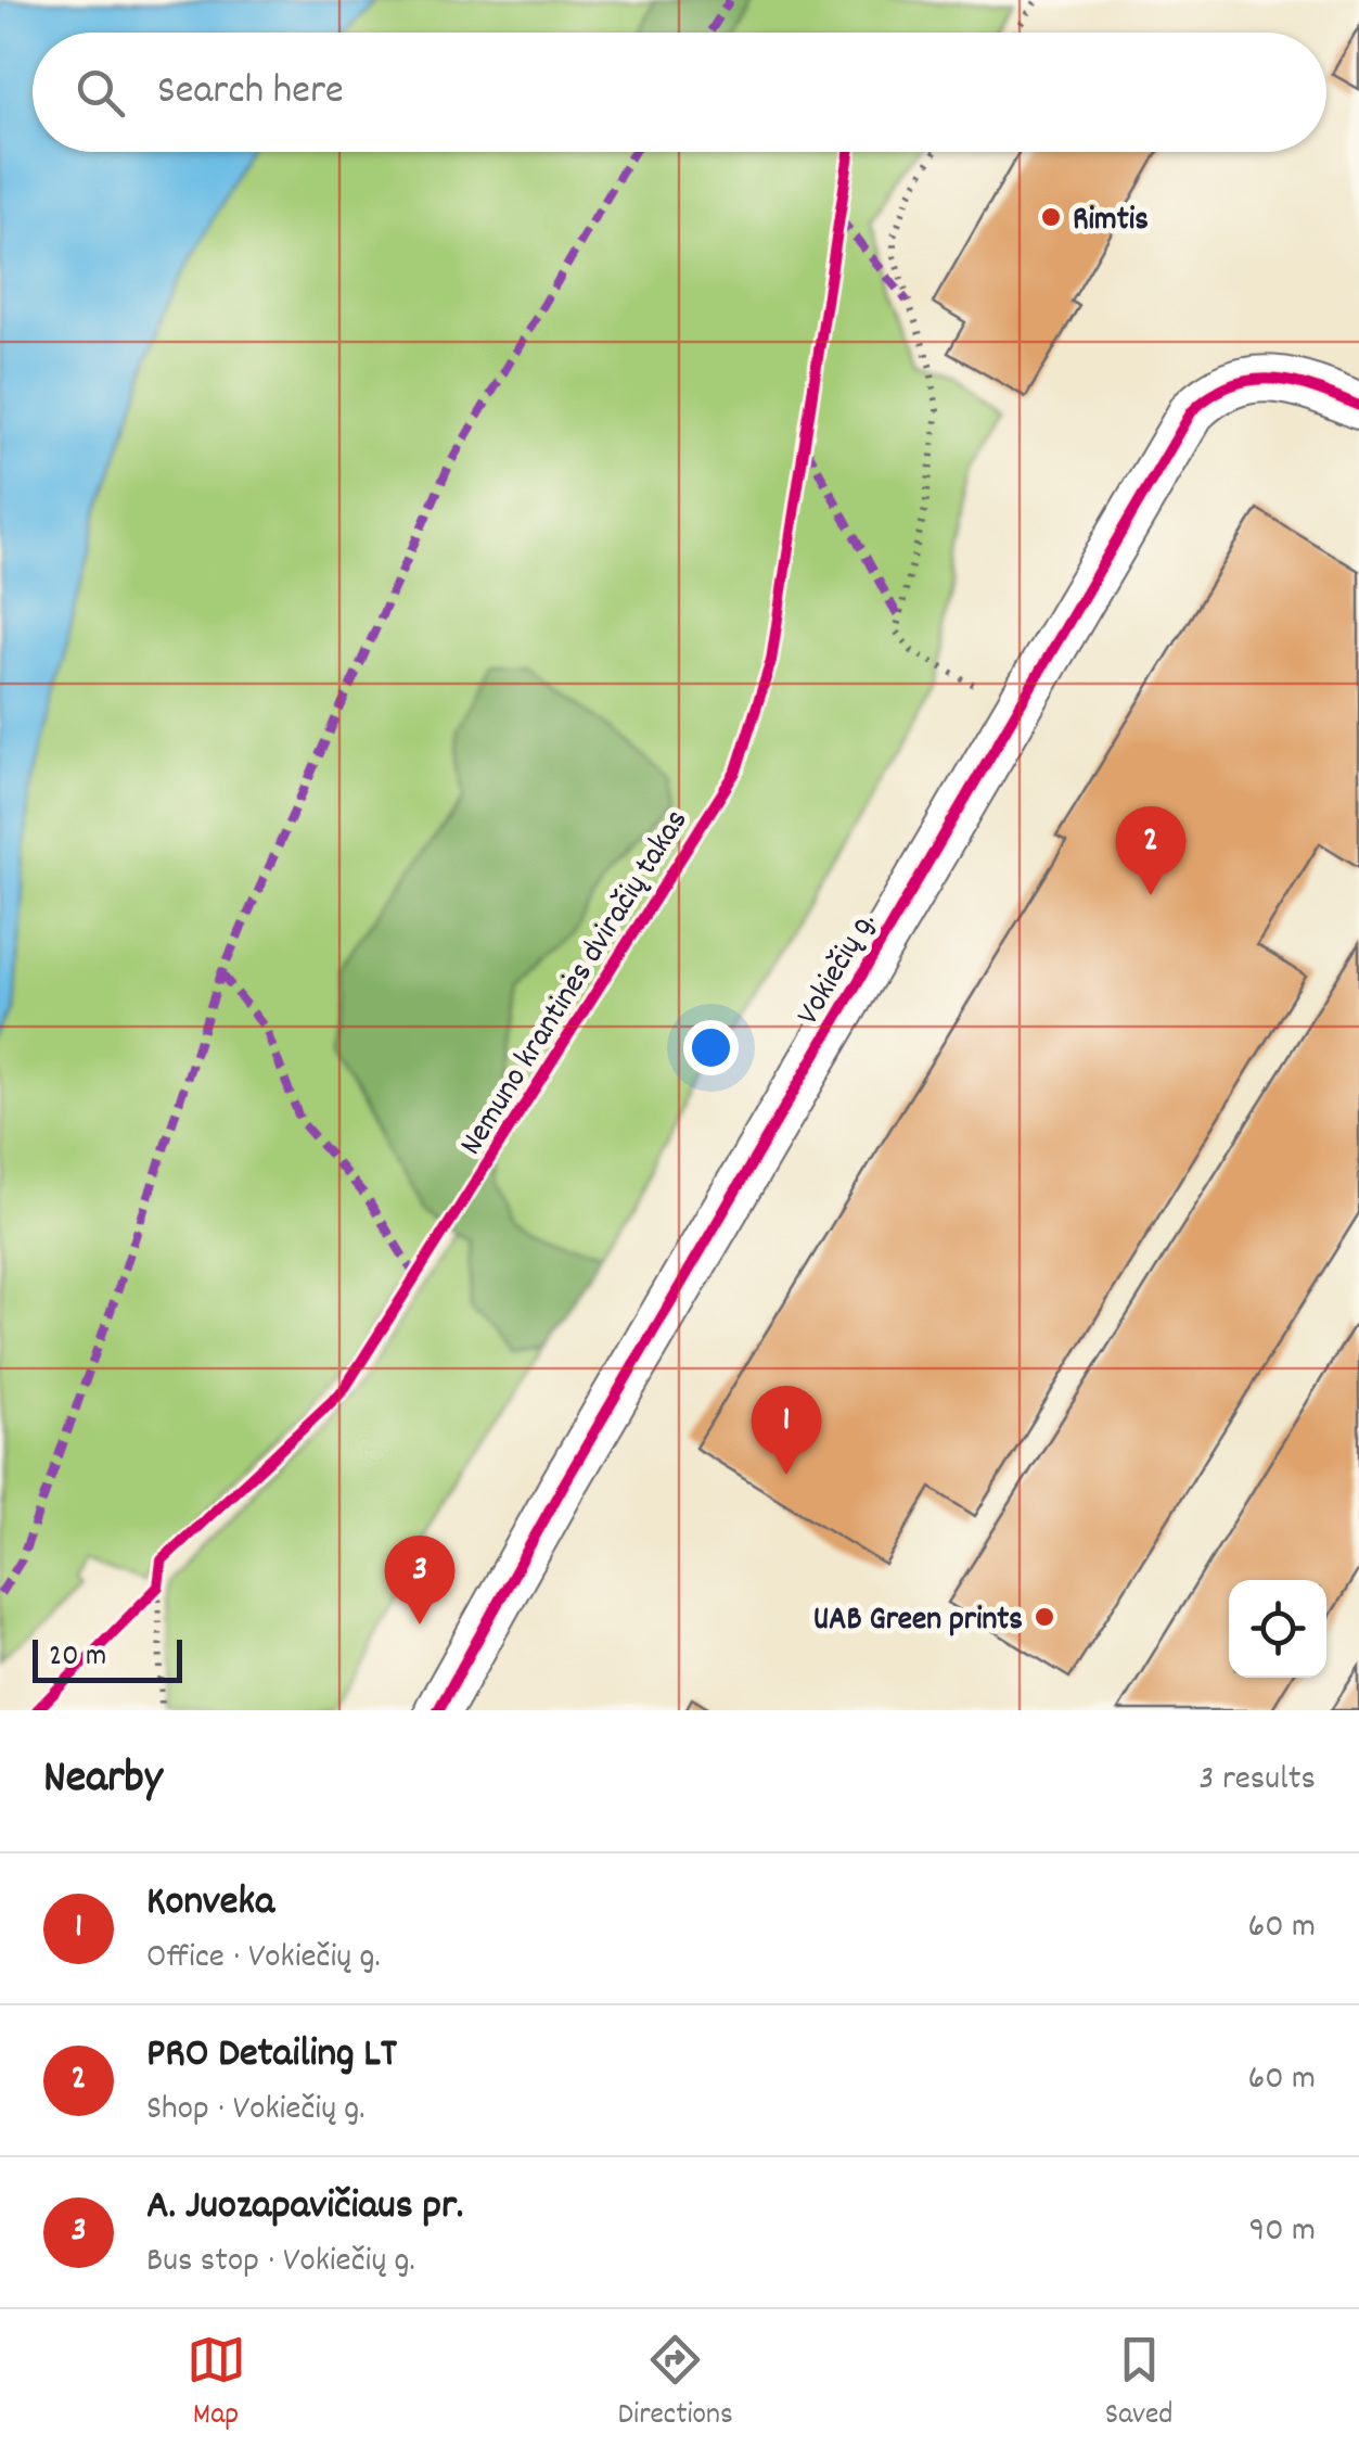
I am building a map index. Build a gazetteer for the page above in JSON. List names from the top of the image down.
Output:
{
  "streets": {
    "street": ["Vokiečių g."],
    "cycle path": ["Nemuno krantinės dviračių takas"]
  },
  "places": ["Rimtis", "UAB Green prints"],
  "scale_bar": "20 m",
  "page": {
    "search": "Search here",
    "pins": ["2", "1", "3"],
    "scale": "20 m",
    "heading": ["Nearby", "3 results"],
    "list": [
      {
        "mark": "1",
        "name": "Konveka",
        "note": "Office · Vokiečių g.",
        "value": "60 m"
      },
      {
        "mark": "2",
        "name": "PRO Detailing LT",
        "note": "Shop · Vokiečių g.",
        "value": "60 m"
      },
      {
        "mark": "3",
        "name": "A. Juozapavičiaus pr.",
        "note": "Bus stop · Vokiečių g.",
        "value": "90 m"
      }
    ],
    "nav": ["Map", "Directions", "Saved"]
  }
}
